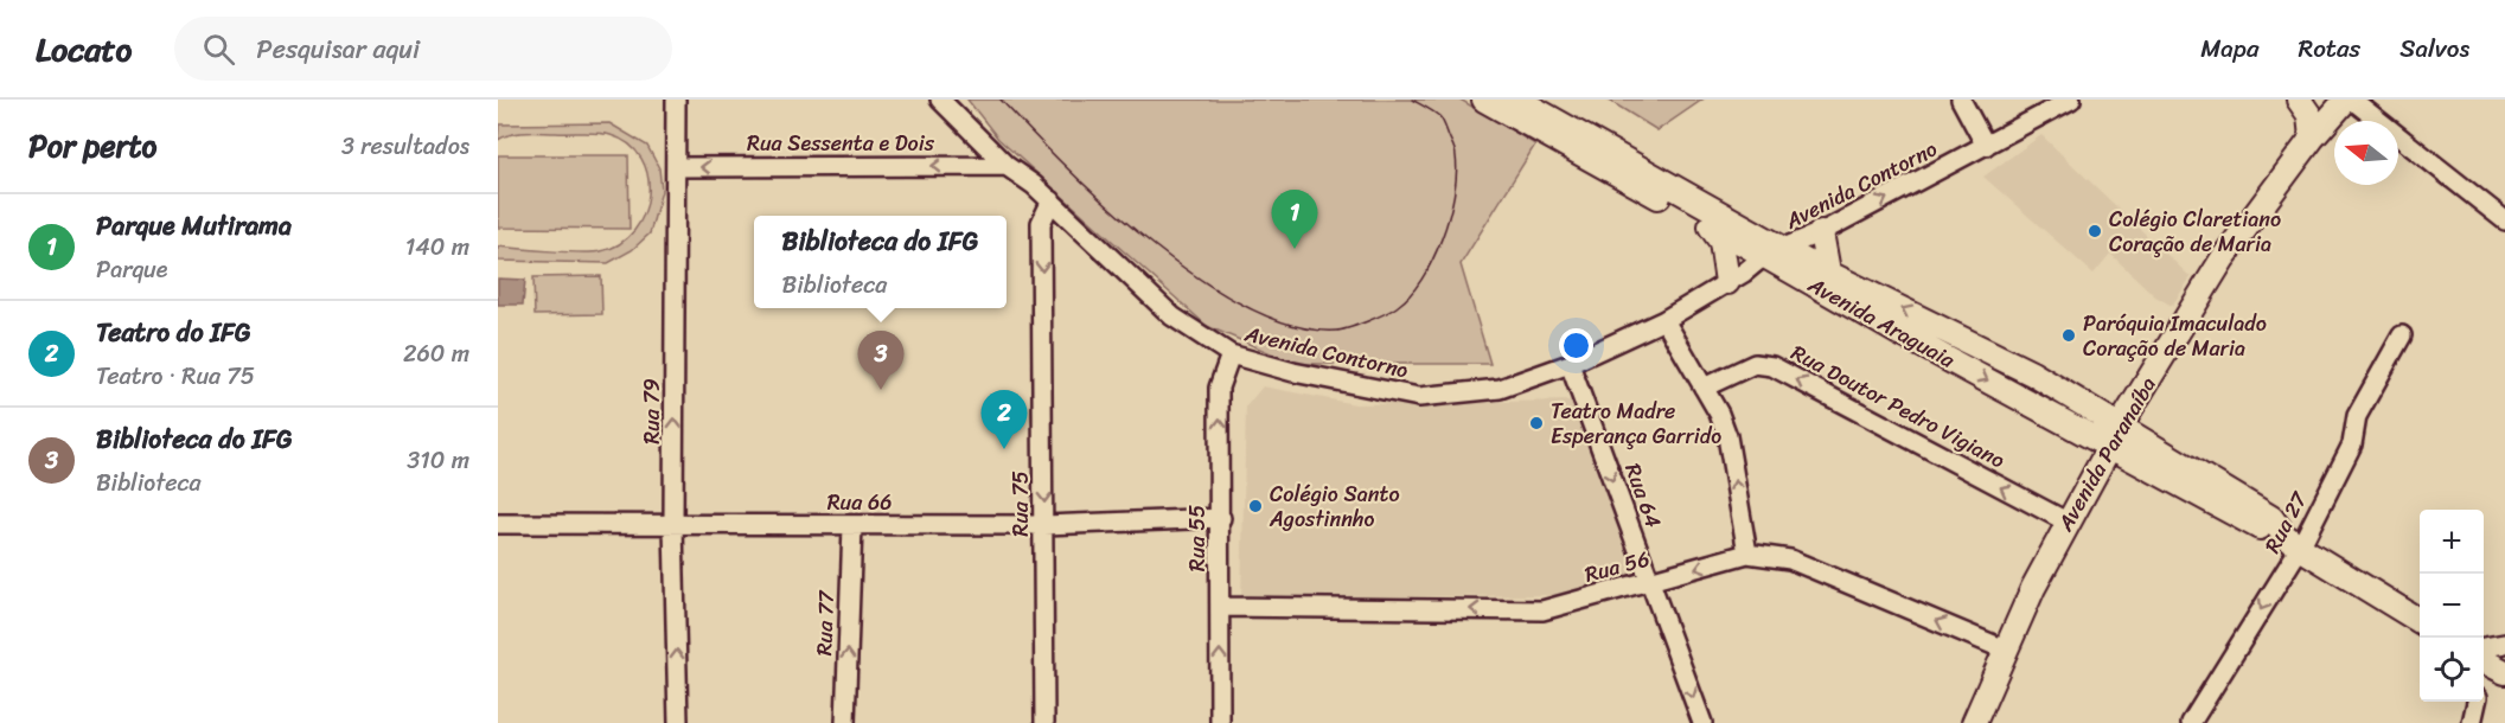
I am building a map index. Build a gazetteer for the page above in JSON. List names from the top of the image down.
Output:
{
  "streets": {
    "main road": ["Avenida Araguaia", "Avenida Paranaíba"],
    "street": [
      "Rua Sessenta e Dois",
      "Avenida Contorno",
      "Rua Doutor Pedro Vigiano",
      "Rua 79",
      "Rua 64",
      "Rua 66",
      "Rua 75",
      "Rua 27",
      "Rua 55",
      "Rua 56",
      "Rua 77"
    ]
  },
  "crossings": [
    ["Rua Sessenta e Dois", "Avenida Contorno"],
    ["Rua Sessenta e Dois", "Rua 79"],
    ["Avenida Contorno", "Avenida Araguaia"],
    ["Avenida Contorno", "Rua 64"],
    ["Avenida Contorno", "Rua 75"],
    ["Avenida Contorno", "Rua 55"],
    ["Avenida Araguaia", "Avenida Paranaíba"],
    ["Avenida Araguaia", "Rua 27"],
    ["Rua Doutor Pedro Vigiano", "Avenida Paranaíba"],
    ["Rua 79", "Rua 66"],
    ["Avenida Paranaíba", "Rua 56"],
    ["Rua 64", "Rua 56"],
    ["Rua 66", "Rua 75"],
    ["Rua 66", "Rua 55"],
    ["Rua 66", "Rua 77"],
    ["Rua 55", "Rua 56"]
  ],
  "one_way": [
    "Rua Sessenta e Dois",
    "Rua Doutor Pedro Vigiano",
    "Rua 79",
    "Rua 75",
    "Rua 27",
    "Rua 55",
    "Rua 56",
    "Rua 77"
  ],
  "places": [
    "Colégio Claretiano Coração de Maria",
    "Paróquia Imaculado Coração de Maria",
    "Teatro Madre Esperança Garrido",
    "Colégio Santo Agostinnho"
  ],
  "north": "left",
  "page": {
    "header": "Locato",
    "search": "Pesquisar aqui",
    "nav": ["Mapa", "Rotas", "Salvos"],
    "heading": ["Por perto", "3 resultados"],
    "pins": ["1", "3", "2"],
    "list": [
      {
        "mark": "1",
        "name": "Parque Mutirama",
        "note": "Parque",
        "value": "140 m"
      },
      {
        "mark": "2",
        "name": "Teatro do IFG",
        "note": "Teatro · Rua 75",
        "value": "260 m"
      },
      {
        "mark": "3",
        "name": "Biblioteca do IFG",
        "note": "Biblioteca",
        "value": "310 m"
      }
    ],
    "popup": ["Biblioteca do IFG", "Biblioteca"],
    "map_buttons": ["+", "−"]
  }
}
